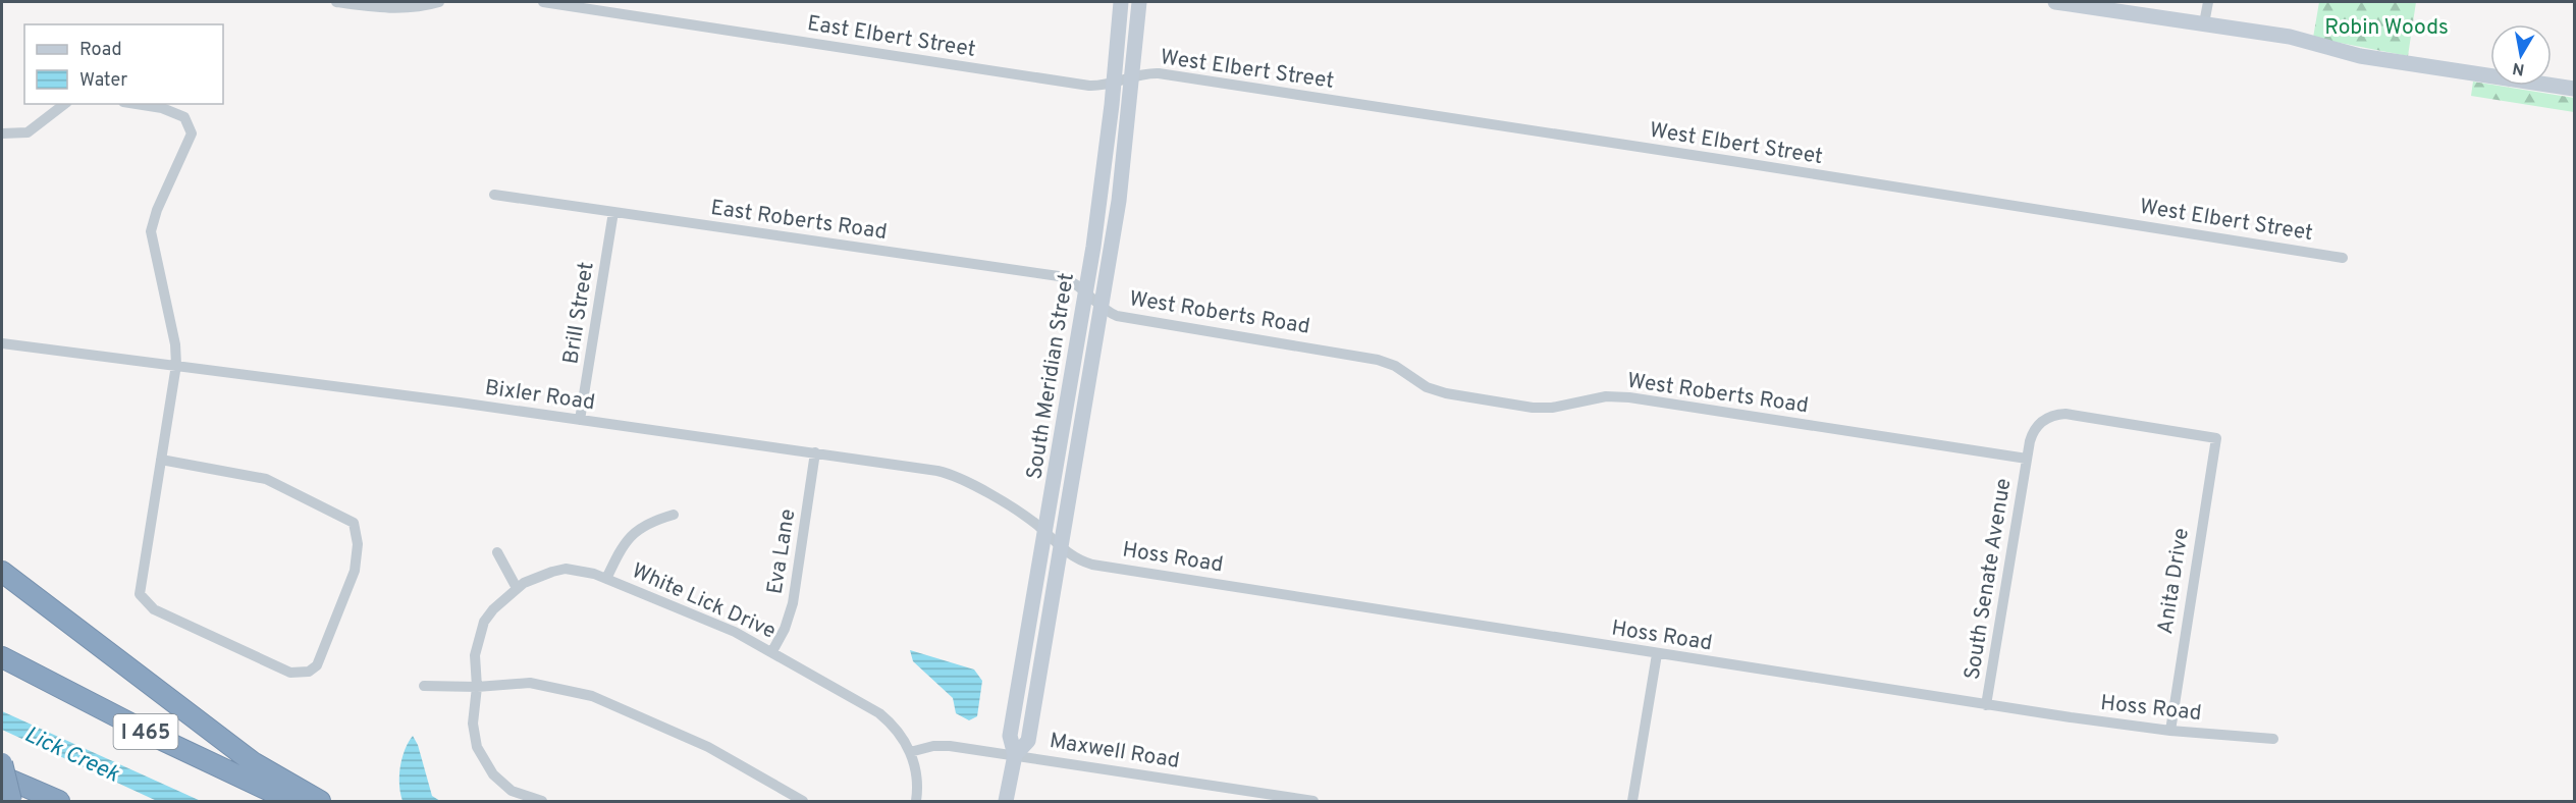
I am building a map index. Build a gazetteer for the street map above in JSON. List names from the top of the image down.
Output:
{
  "streets": {
    "highway": ["I 465"],
    "main road": ["South Meridian Street"],
    "street": [
      "East Elbert Street",
      "West Elbert Street",
      "East Roberts Road",
      "West Roberts Road",
      "Brill Street",
      "Bixler Road",
      "Eva Lane",
      "Hoss Road",
      "South Senate Avenue",
      "Anita Drive",
      "White Lick Drive",
      "Maxwell Road"
    ]
  },
  "crossings": [
    ["East Elbert Street", "West Elbert Street"],
    ["East Elbert Street", "South Meridian Street"],
    ["West Elbert Street", "South Meridian Street"],
    ["East Roberts Road", "West Roberts Road"],
    ["East Roberts Road", "Brill Street"],
    ["East Roberts Road", "South Meridian Street"],
    ["West Roberts Road", "South Meridian Street"],
    ["West Roberts Road", "South Senate Avenue"],
    ["West Roberts Road", "Anita Drive"],
    ["Brill Street", "Bixler Road"],
    ["South Meridian Street", "Bixler Road"],
    ["South Meridian Street", "Hoss Road"],
    ["South Meridian Street", "Maxwell Road"],
    ["Bixler Road", "Eva Lane"],
    ["Bixler Road", "Hoss Road"],
    ["Eva Lane", "White Lick Drive"],
    ["Hoss Road", "South Senate Avenue"],
    ["Hoss Road", "Anita Drive"],
    ["South Senate Avenue", "Anita Drive"],
    ["White Lick Drive", "Maxwell Road"]
  ],
  "water": ["Lick Creek"],
  "parks": ["Robin Woods"],
  "legend": ["Road", "Water"],
  "north": "bottom"
}
